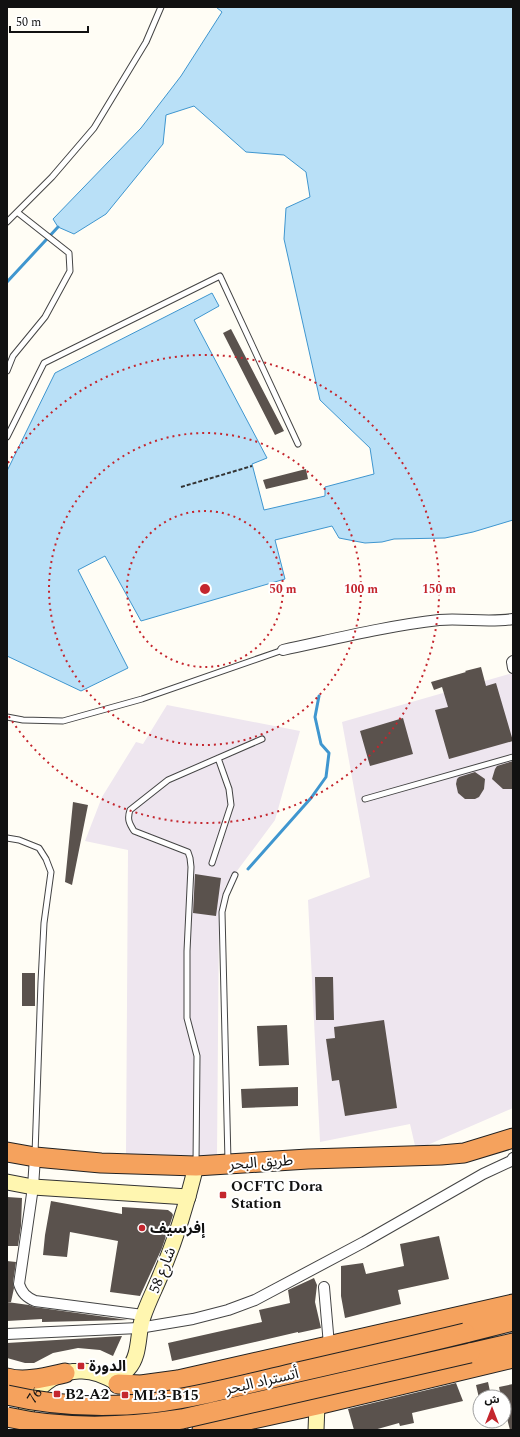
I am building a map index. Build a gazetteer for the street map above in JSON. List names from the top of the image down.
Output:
{
  "streets": {
    "highway": ["طريق البحر", "أتستراد البحر"],
    "street": ["شارع 58", "76"]
  },
  "crossings": [
    ["طريق البحر", "شارع 58"]
  ],
  "places": {
    "transit": [
      "OCFTC Dora Station",
      "الدورة",
      "B2-A2",
      "ML3-B15"
    ],
    "other": ["إفرسيف"]
  },
  "scale_bar": "50 m",
  "north": "top",
  "rings": ["50 m", "100 m", "150 m"]
}
